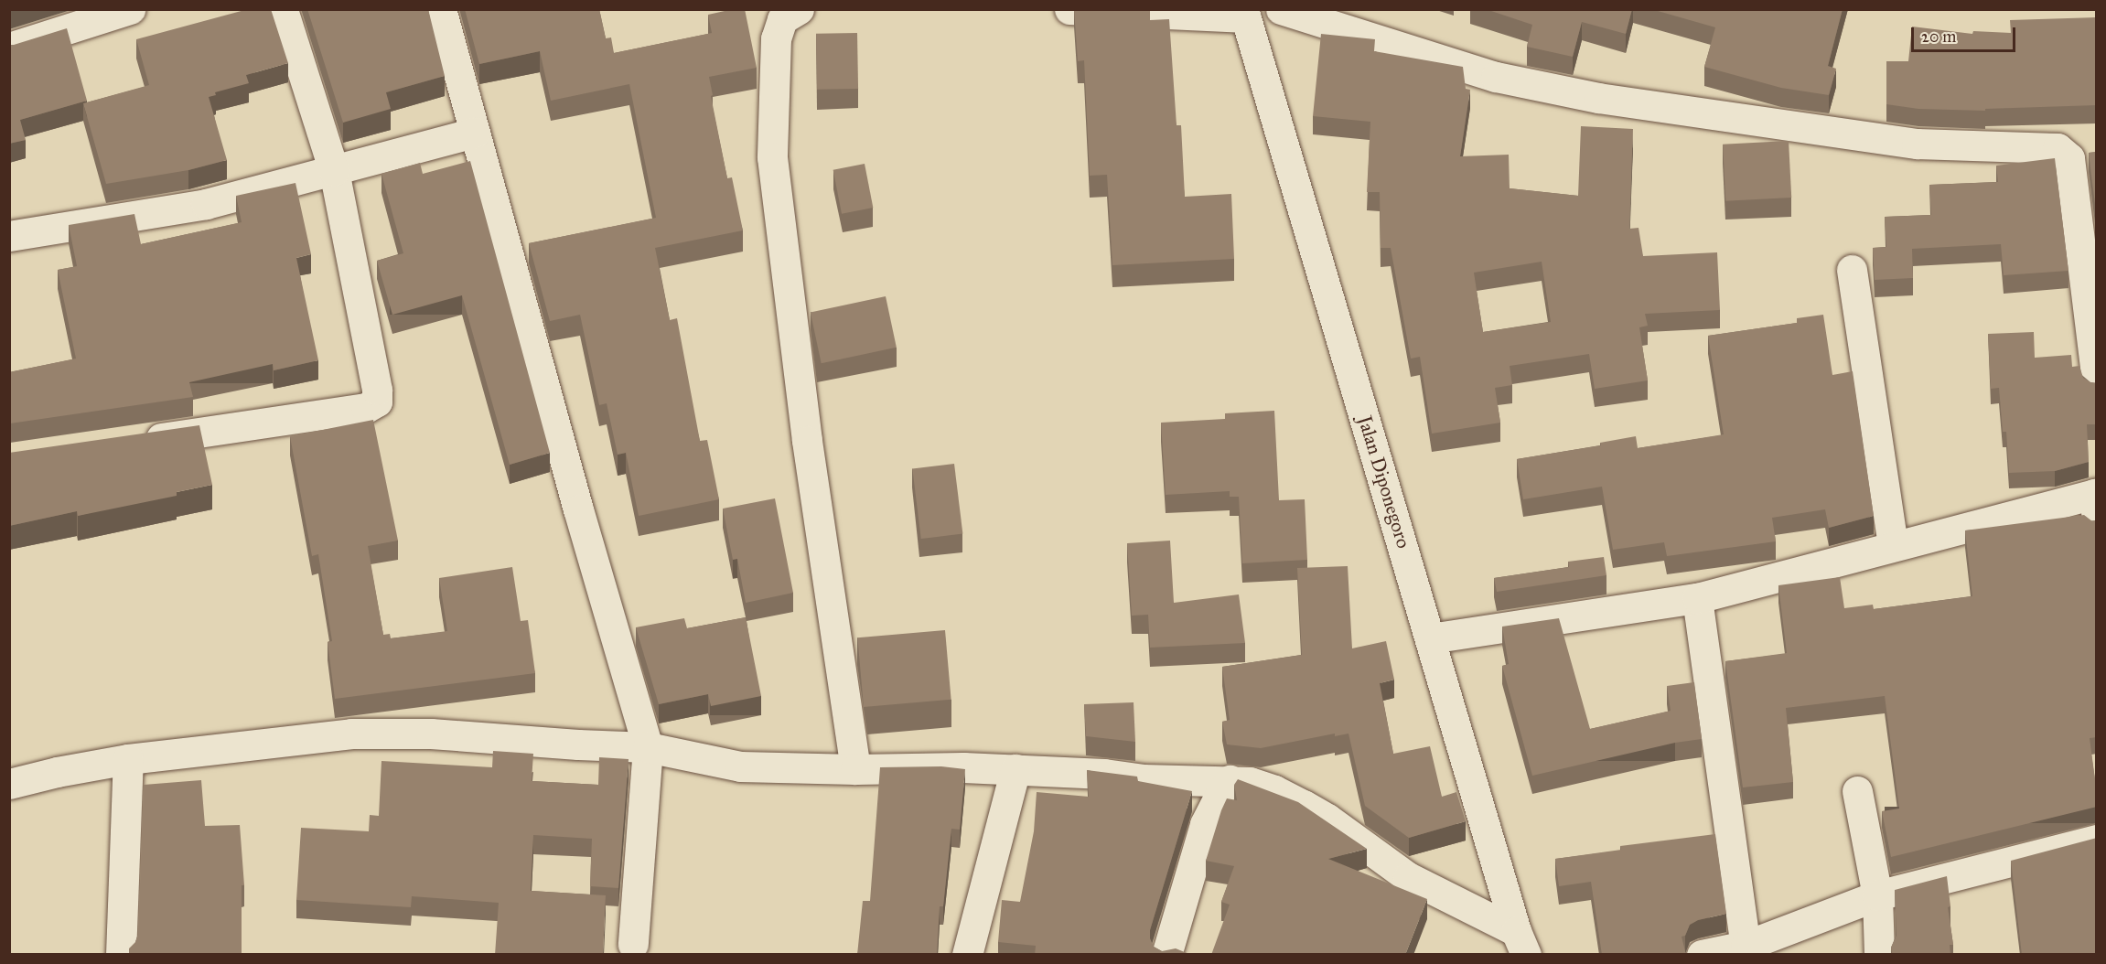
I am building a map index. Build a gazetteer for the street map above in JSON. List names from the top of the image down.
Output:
{
  "streets": {
    "street": ["Jalan Diponegoro"]
  },
  "scale_bar": "20 m"
}
